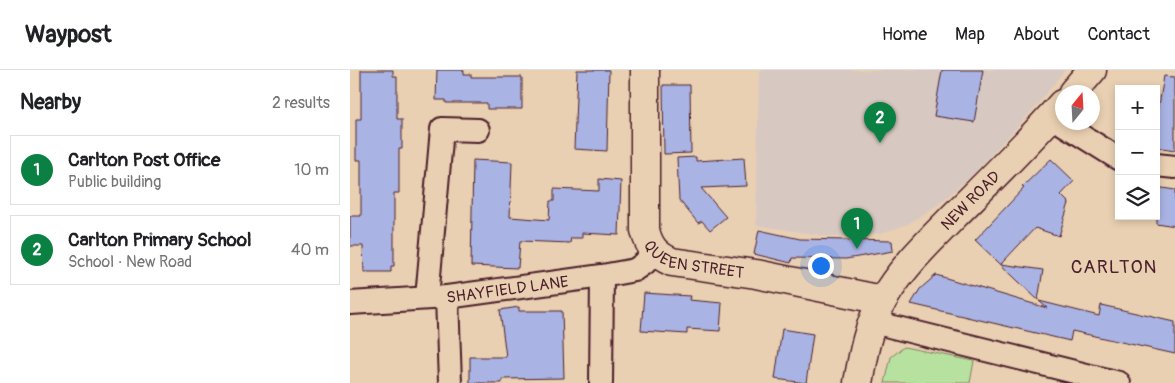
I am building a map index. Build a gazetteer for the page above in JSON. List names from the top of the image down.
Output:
{
  "streets": {
    "street": ["NEW ROAD", "QUEEN STREET", "SHAYFIELD LANE"]
  },
  "crossings": [
    ["NEW ROAD", "QUEEN STREET"],
    ["QUEEN STREET", "SHAYFIELD LANE"]
  ],
  "districts": ["CARLTON"],
  "north": "top",
  "page": {
    "header": "Waypost",
    "nav": [
      "Home",
      "Map",
      "About",
      "Contact"
    ],
    "heading": ["Nearby", "2 results"],
    "map_buttons": ["+", "−"],
    "pins": ["2", "1"],
    "list": [
      {
        "mark": "1",
        "name": "Carlton Post Office",
        "note": "Public building",
        "value": "10 m"
      },
      {
        "mark": "2",
        "name": "Carlton Primary School",
        "note": "School · New Road",
        "value": "40 m"
      }
    ]
  }
}
